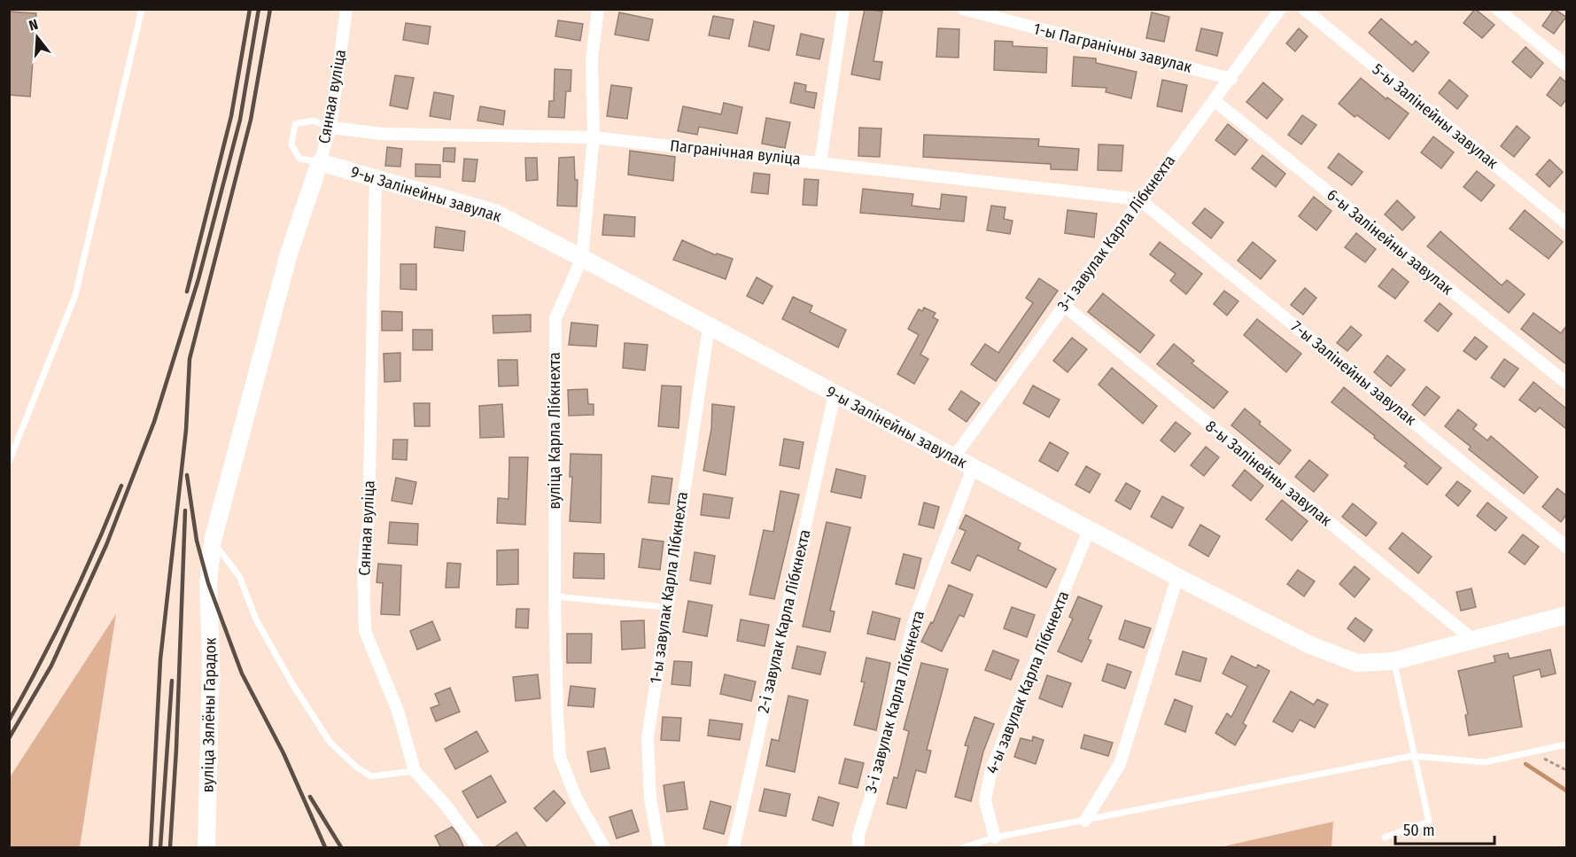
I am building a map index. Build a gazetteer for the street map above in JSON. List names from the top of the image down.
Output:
{
  "streets": {
    "street": [
      "1-ы Пагранічны завулак",
      "Сянная вуліца",
      "5-ы Залінейны завулак",
      "Пагранічная вуліца",
      "9-ы Залінейны завулак",
      "3-і завулак Карла Лібкнехта",
      "6-ы Залінейны завулак",
      "7-ы Залінейны завулак",
      "вуліца Карла Лібкнехта",
      "8-ы Залінейны завулак",
      "1-ы завулак Карла Лібкнехта",
      "2-і завулак Карла Лібкнехта",
      "4-ы завулак Карла Лібкнехта",
      "вуліца Зялёны Гарадок"
    ]
  },
  "crossings": [
    ["1-ы Пагранічны завулак", "3-і завулак Карла Лібкнехта"],
    ["Сянная вуліца", "Пагранічная вуліца"],
    ["Сянная вуліца", "9-ы Залінейны завулак"],
    ["Сянная вуліца", "вуліца Зялёны Гарадок"],
    ["Пагранічная вуліца", "9-ы Залінейны завулак"],
    ["Пагранічная вуліца", "3-і завулак Карла Лібкнехта"],
    ["Пагранічная вуліца", "7-ы Залінейны завулак"],
    ["Пагранічная вуліца", "вуліца Карла Лібкнехта"],
    ["9-ы Залінейны завулак", "3-і завулак Карла Лібкнехта"],
    ["9-ы Залінейны завулак", "вуліца Карла Лібкнехта"],
    ["9-ы Залінейны завулак", "8-ы Залінейны завулак"],
    ["9-ы Залінейны завулак", "1-ы завулак Карла Лібкнехта"],
    ["9-ы Залінейны завулак", "2-і завулак Карла Лібкнехта"],
    ["9-ы Залінейны завулак", "4-ы завулак Карла Лібкнехта"],
    ["3-і завулак Карла Лібкнехта", "6-ы Залінейны завулак"],
    ["3-і завулак Карла Лібкнехта", "7-ы Залінейны завулак"],
    ["3-і завулак Карла Лібкнехта", "8-ы Залінейны завулак"]
  ],
  "scale_bar": "50 m",
  "north": "top"
}
